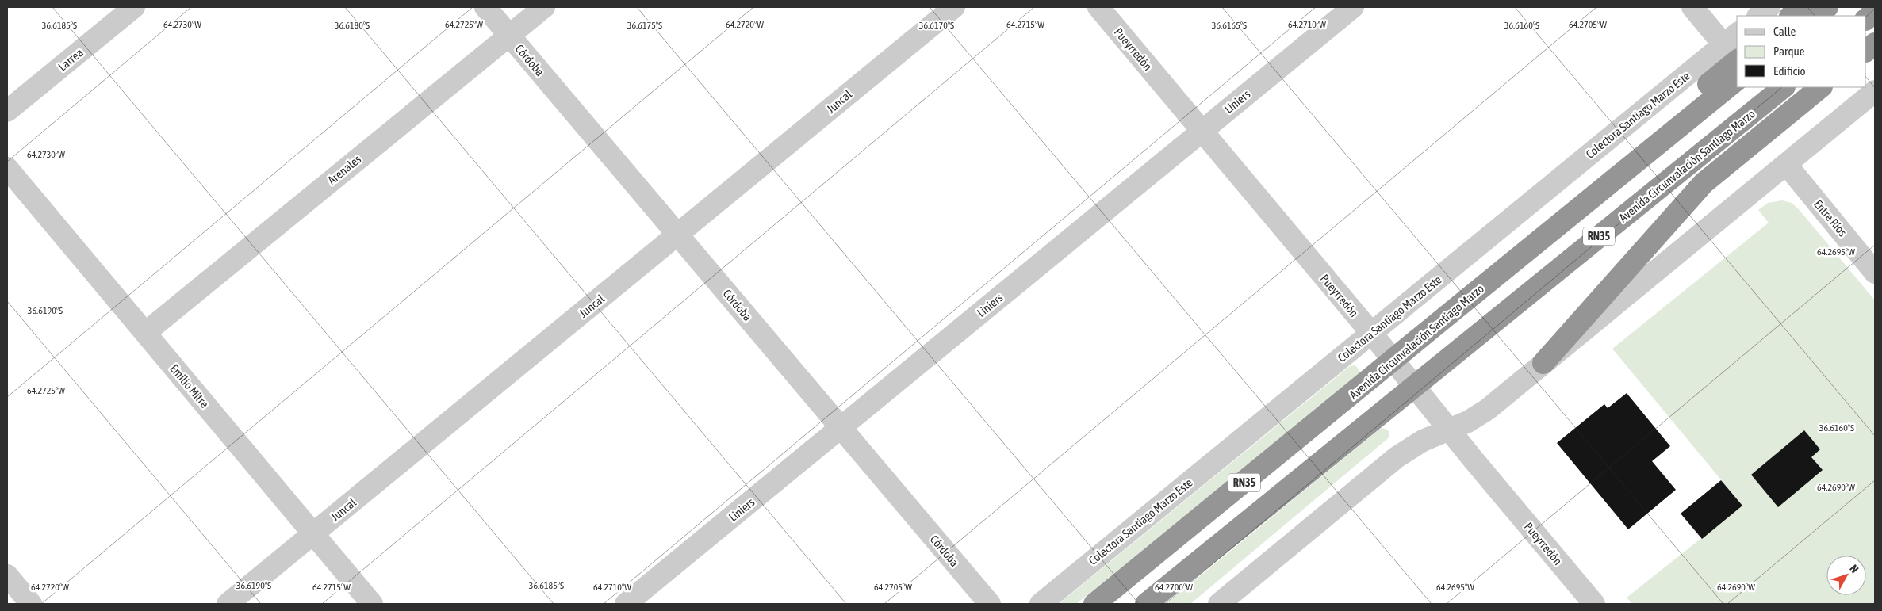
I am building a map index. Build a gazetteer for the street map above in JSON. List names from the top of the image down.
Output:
{
  "streets": {
    "highway": ["Avenida Circunvalación Santiago Marzo", "RN35"],
    "street": [
      "Pueyrredón",
      "Larrea",
      "Córdoba",
      "Juncal",
      "Liniers",
      "Colectora Santiago Marzo Este",
      "Arenales",
      "Entre Ríos",
      "Emilio Mitre"
    ]
  },
  "crossings": [
    ["Pueyrredón", "Liniers"],
    ["Pueyrredón", "Colectora Santiago Marzo Este"],
    ["Pueyrredón", "Avenida Circunvalación Santiago Marzo"],
    ["Córdoba", "Juncal"],
    ["Córdoba", "Liniers"],
    ["Córdoba", "Arenales"],
    ["Juncal", "Emilio Mitre"],
    ["Arenales", "Emilio Mitre"]
  ],
  "legend": ["Calle", "Parque", "Edificio"],
  "north": "top right",
  "coordinates": [
    "64.2725°W",
    "64.2720°W",
    "64.2715°W",
    "64.2710°W",
    "64.2705°W",
    "64.2730°W",
    "36.6185°S",
    "36.6180°S",
    "36.6175°S",
    "36.6170°S",
    "36.6165°S",
    "36.6160°S",
    "64.2695°W",
    "36.6190°S",
    "64.2690°W",
    "64.2700°W"
  ]
}
